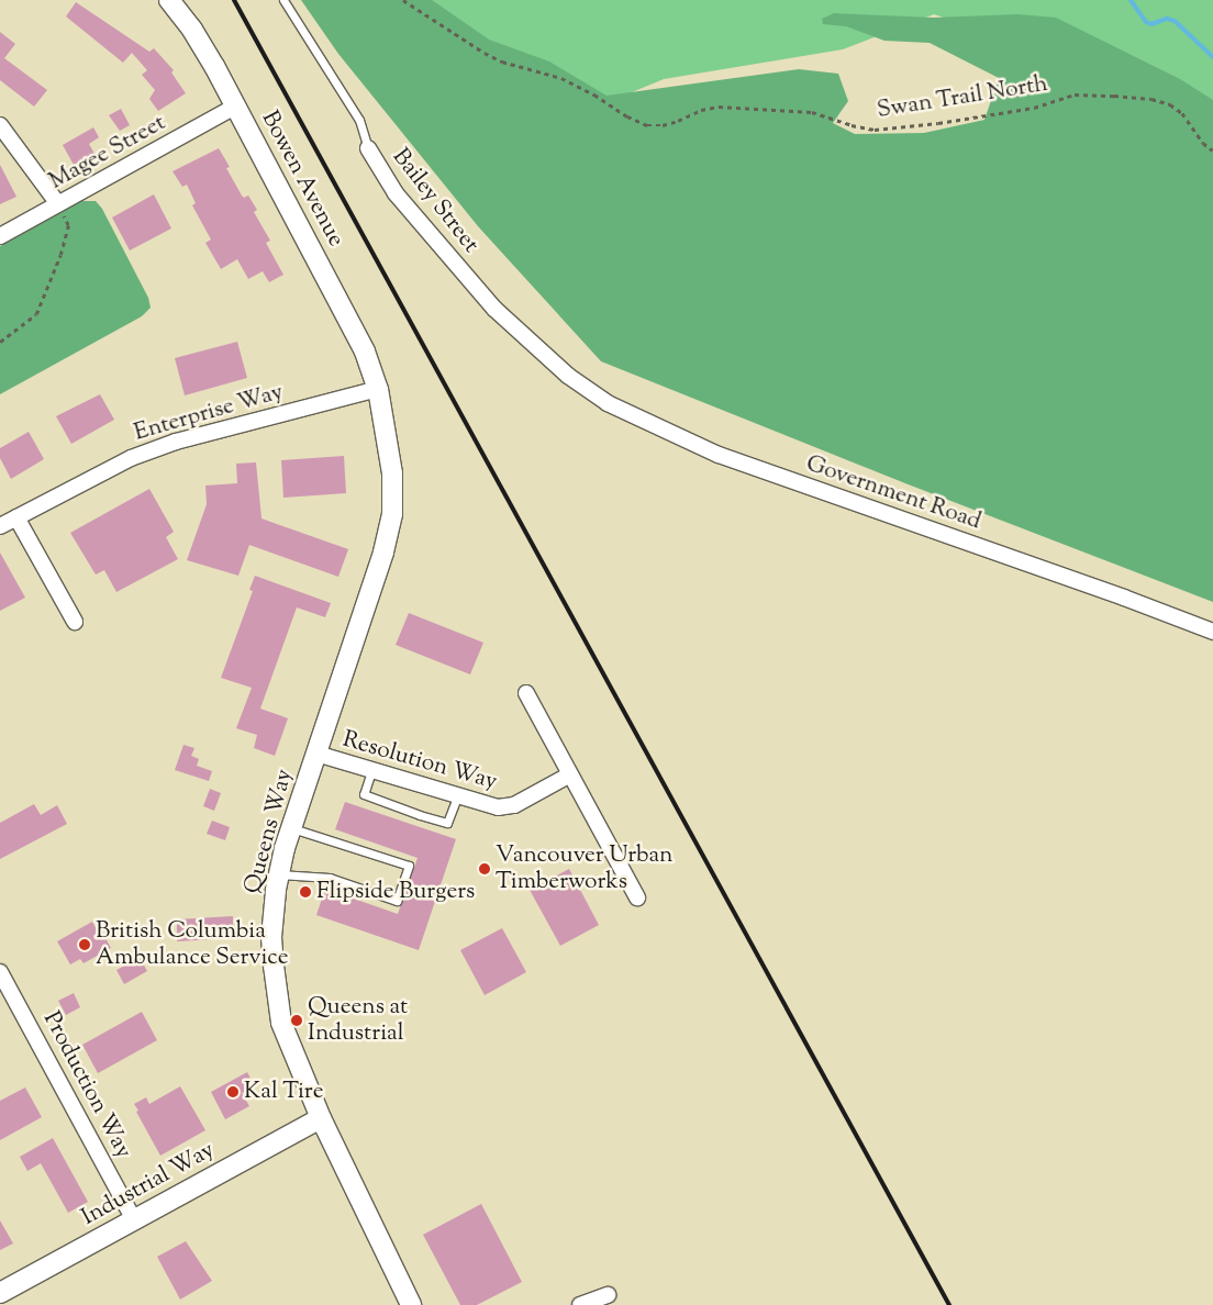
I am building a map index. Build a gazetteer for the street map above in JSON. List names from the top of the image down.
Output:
{
  "streets": {
    "street": [
      "Magee Street",
      "Bowen Avenue",
      "Bailey Street",
      "Enterprise Way",
      "Government Road",
      "Resolution Way",
      "Queens Way",
      "Production Way",
      "Industrial Way"
    ],
    "path": ["Swan Trail North"]
  },
  "crossings": [
    ["Magee Street", "Bowen Avenue"],
    ["Bowen Avenue", "Enterprise Way"],
    ["Bowen Avenue", "Queens Way"],
    ["Bailey Street", "Government Road"],
    ["Enterprise Way", "Queens Way"],
    ["Resolution Way", "Queens Way"],
    ["Queens Way", "Industrial Way"],
    ["Production Way", "Industrial Way"]
  ],
  "places": [
    "Vancouver Urban Timberworks",
    "Flipside Burgers",
    "British Columbia Ambulance Service",
    "Queens at Industrial",
    "Kal Tire"
  ]
}
